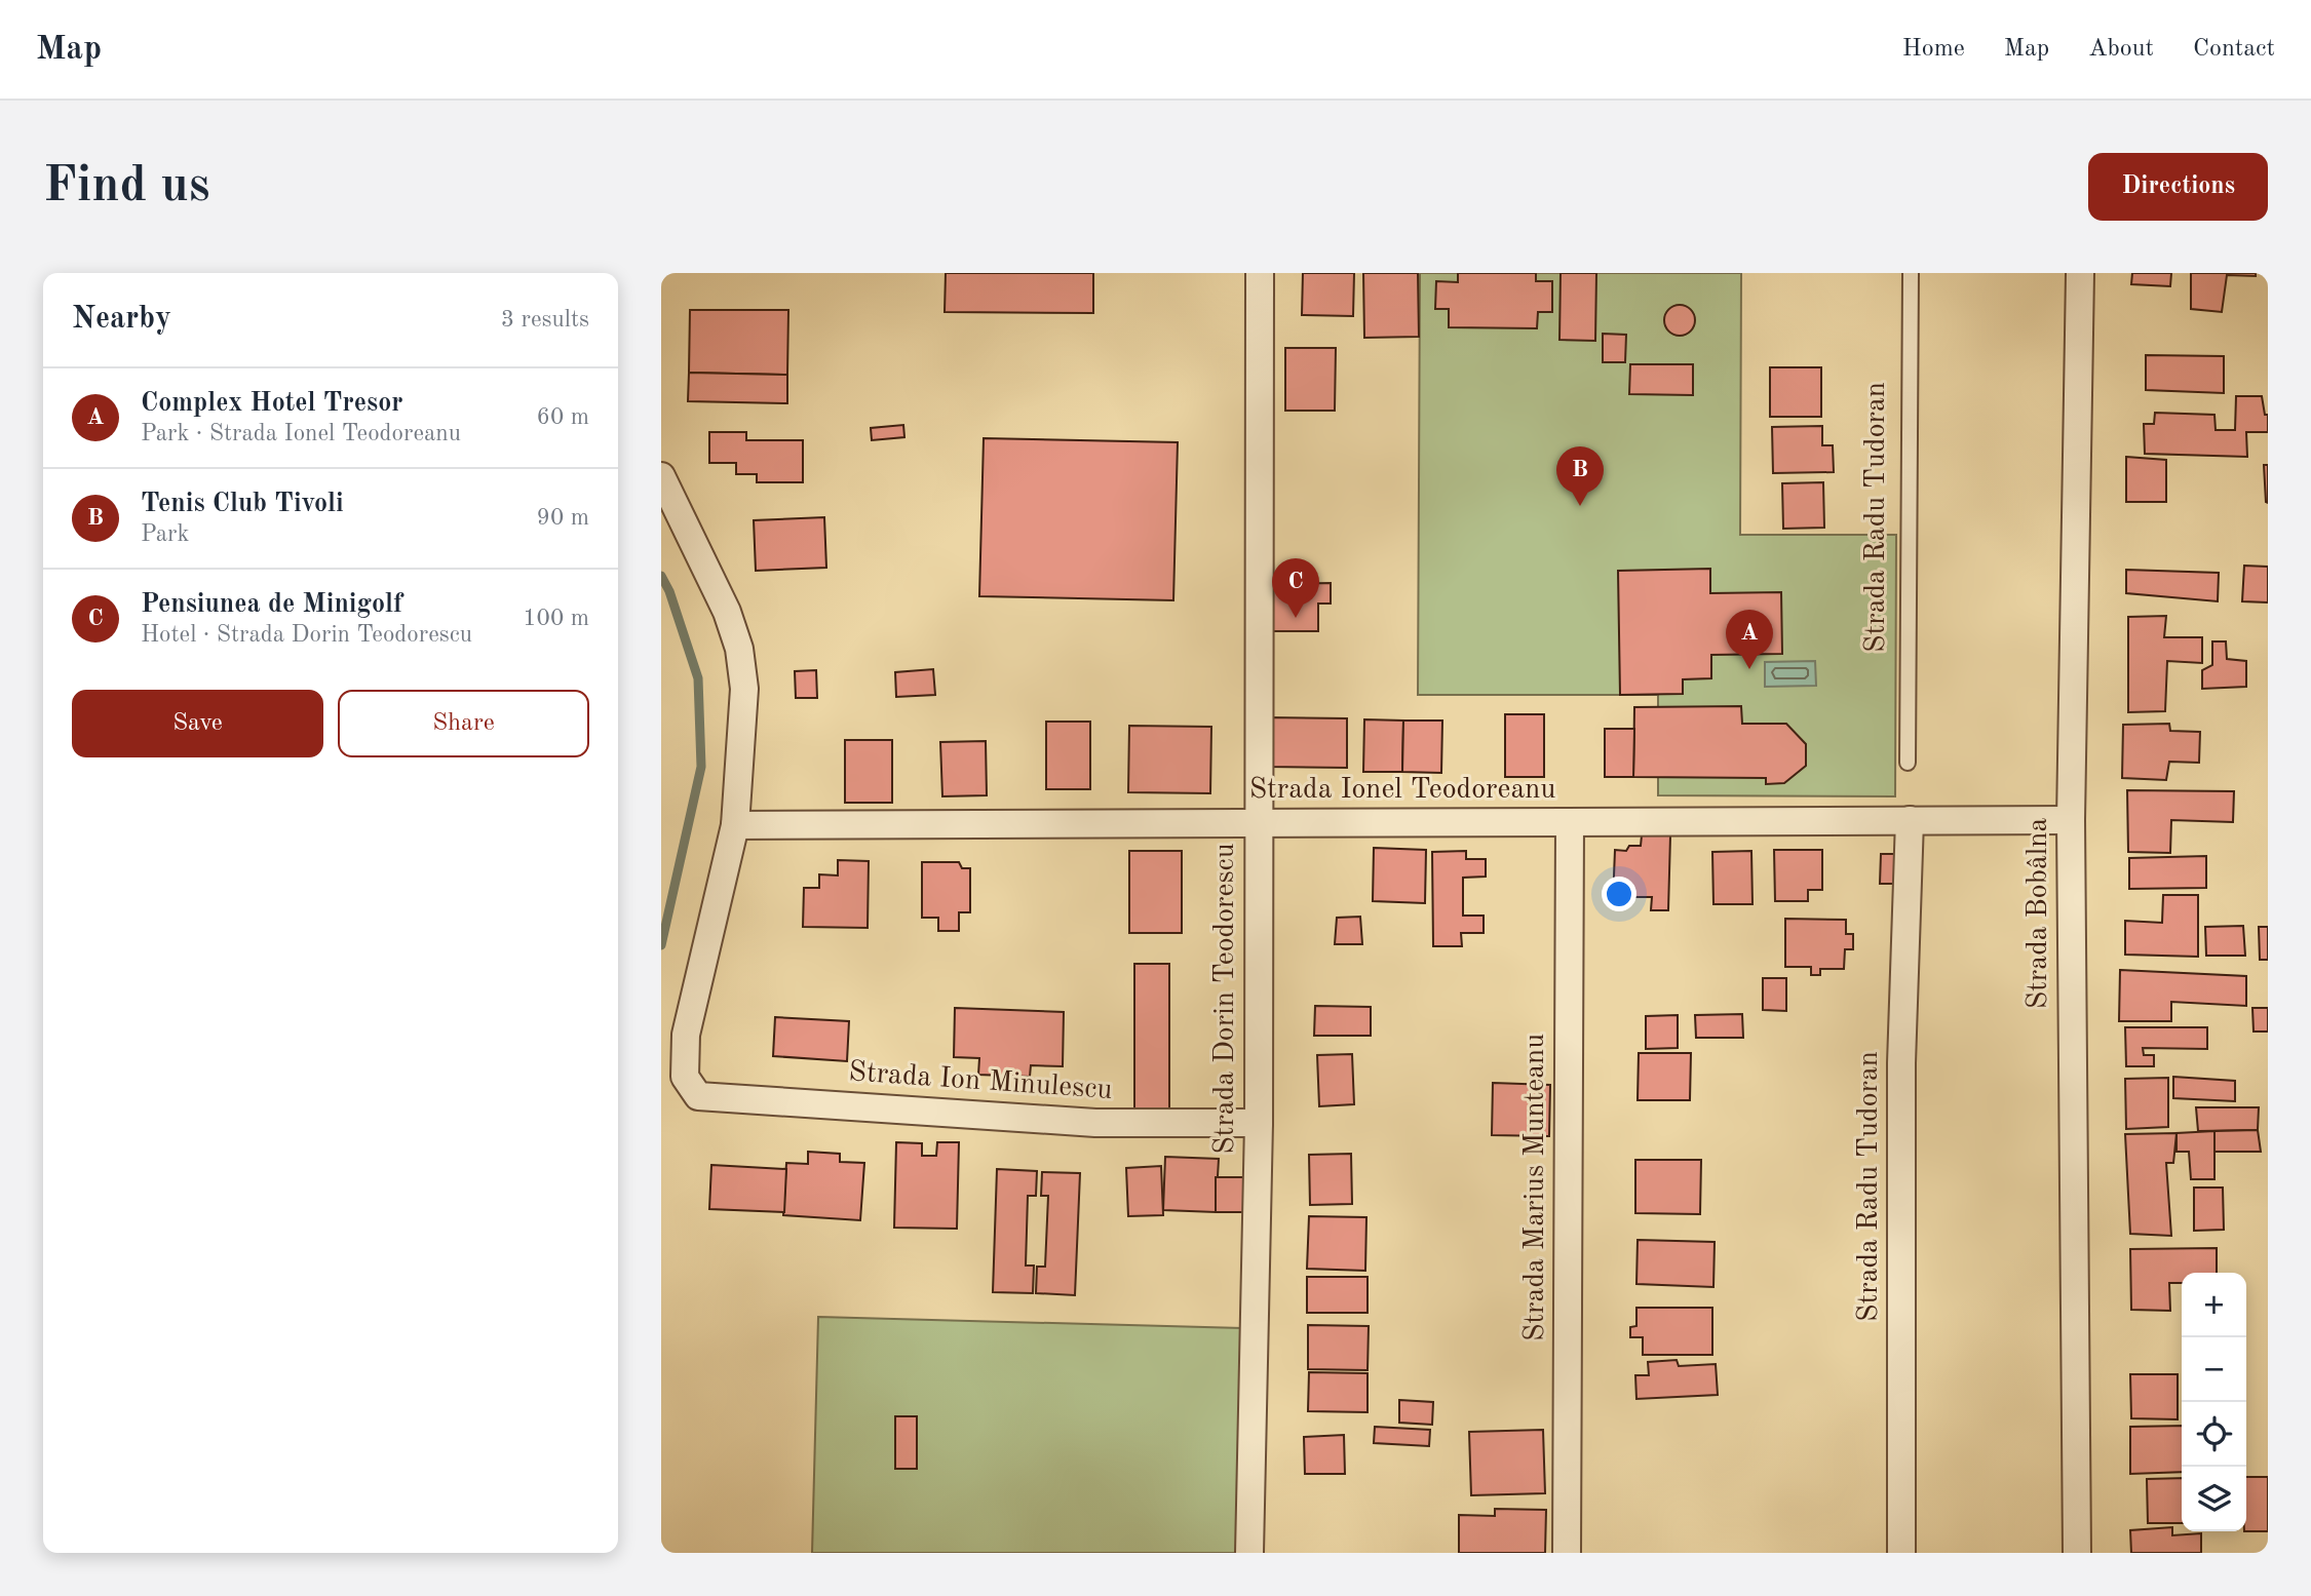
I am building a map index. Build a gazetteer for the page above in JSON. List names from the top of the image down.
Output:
{
  "streets": {
    "street": [
      "Strada Radu Tudoran",
      "Strada Ionel Teodoreanu",
      "Strada Bobâlna",
      "Strada Dorin Teodorescu",
      "Strada Ion Minulescu",
      "Strada Marius Munteanu"
    ]
  },
  "crossings": [
    ["Strada Radu Tudoran", "Strada Ionel Teodoreanu"],
    ["Strada Ionel Teodoreanu", "Strada Bobâlna"],
    ["Strada Ionel Teodoreanu", "Strada Dorin Teodorescu"],
    ["Strada Ionel Teodoreanu", "Strada Ion Minulescu"],
    ["Strada Ionel Teodoreanu", "Strada Marius Munteanu"],
    ["Strada Dorin Teodorescu", "Strada Ion Minulescu"]
  ],
  "page": {
    "header": "Map",
    "nav": [
      "Home",
      "Map",
      "About",
      "Contact"
    ],
    "buttons": [
      "Directions",
      ["Save", "Share"]
    ],
    "title": "Find us",
    "heading": ["Nearby", "3 results"],
    "list": [
      {
        "mark": "A",
        "name": "Complex Hotel Tresor",
        "note": "Park · Strada Ionel Teodoreanu",
        "value": "60 m"
      },
      {
        "mark": "B",
        "name": "Tenis Club Tivoli",
        "note": "Park",
        "value": "90 m"
      },
      {
        "mark": "C",
        "name": "Pensiunea de Minigolf",
        "note": "Hotel · Strada Dorin Teodorescu",
        "value": "100 m"
      }
    ],
    "pins": ["B", "C", "A"],
    "map_buttons": ["+", "−"]
  }
}
